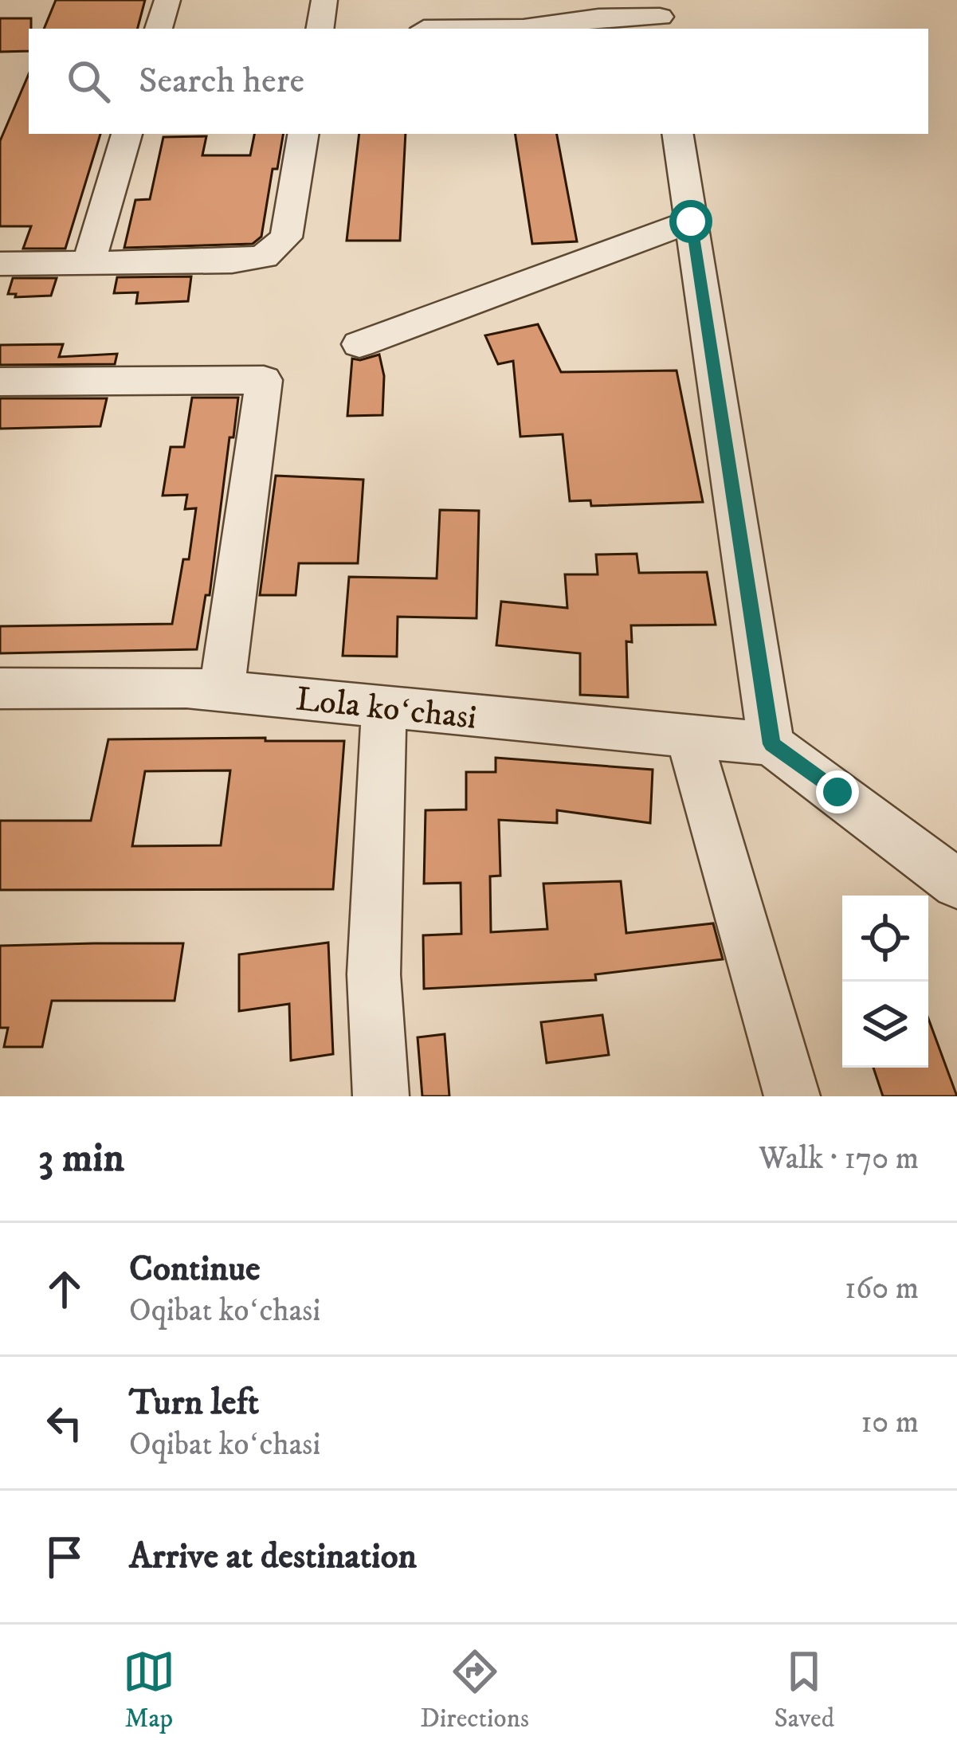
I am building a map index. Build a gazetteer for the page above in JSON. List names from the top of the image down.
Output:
{
  "streets": {
    "street": ["Lola koʻchasi"]
  },
  "page": {
    "search": "Search here",
    "heading": ["3 min", "Walk · 170 m"],
    "list": [
      ["Continue", "Oqibat koʻchasi", "160 m"],
      ["Turn left", "Oqibat koʻchasi", "10 m"],
      "Arrive at destination"
    ],
    "nav": ["Map", "Directions", "Saved"]
  }
}
